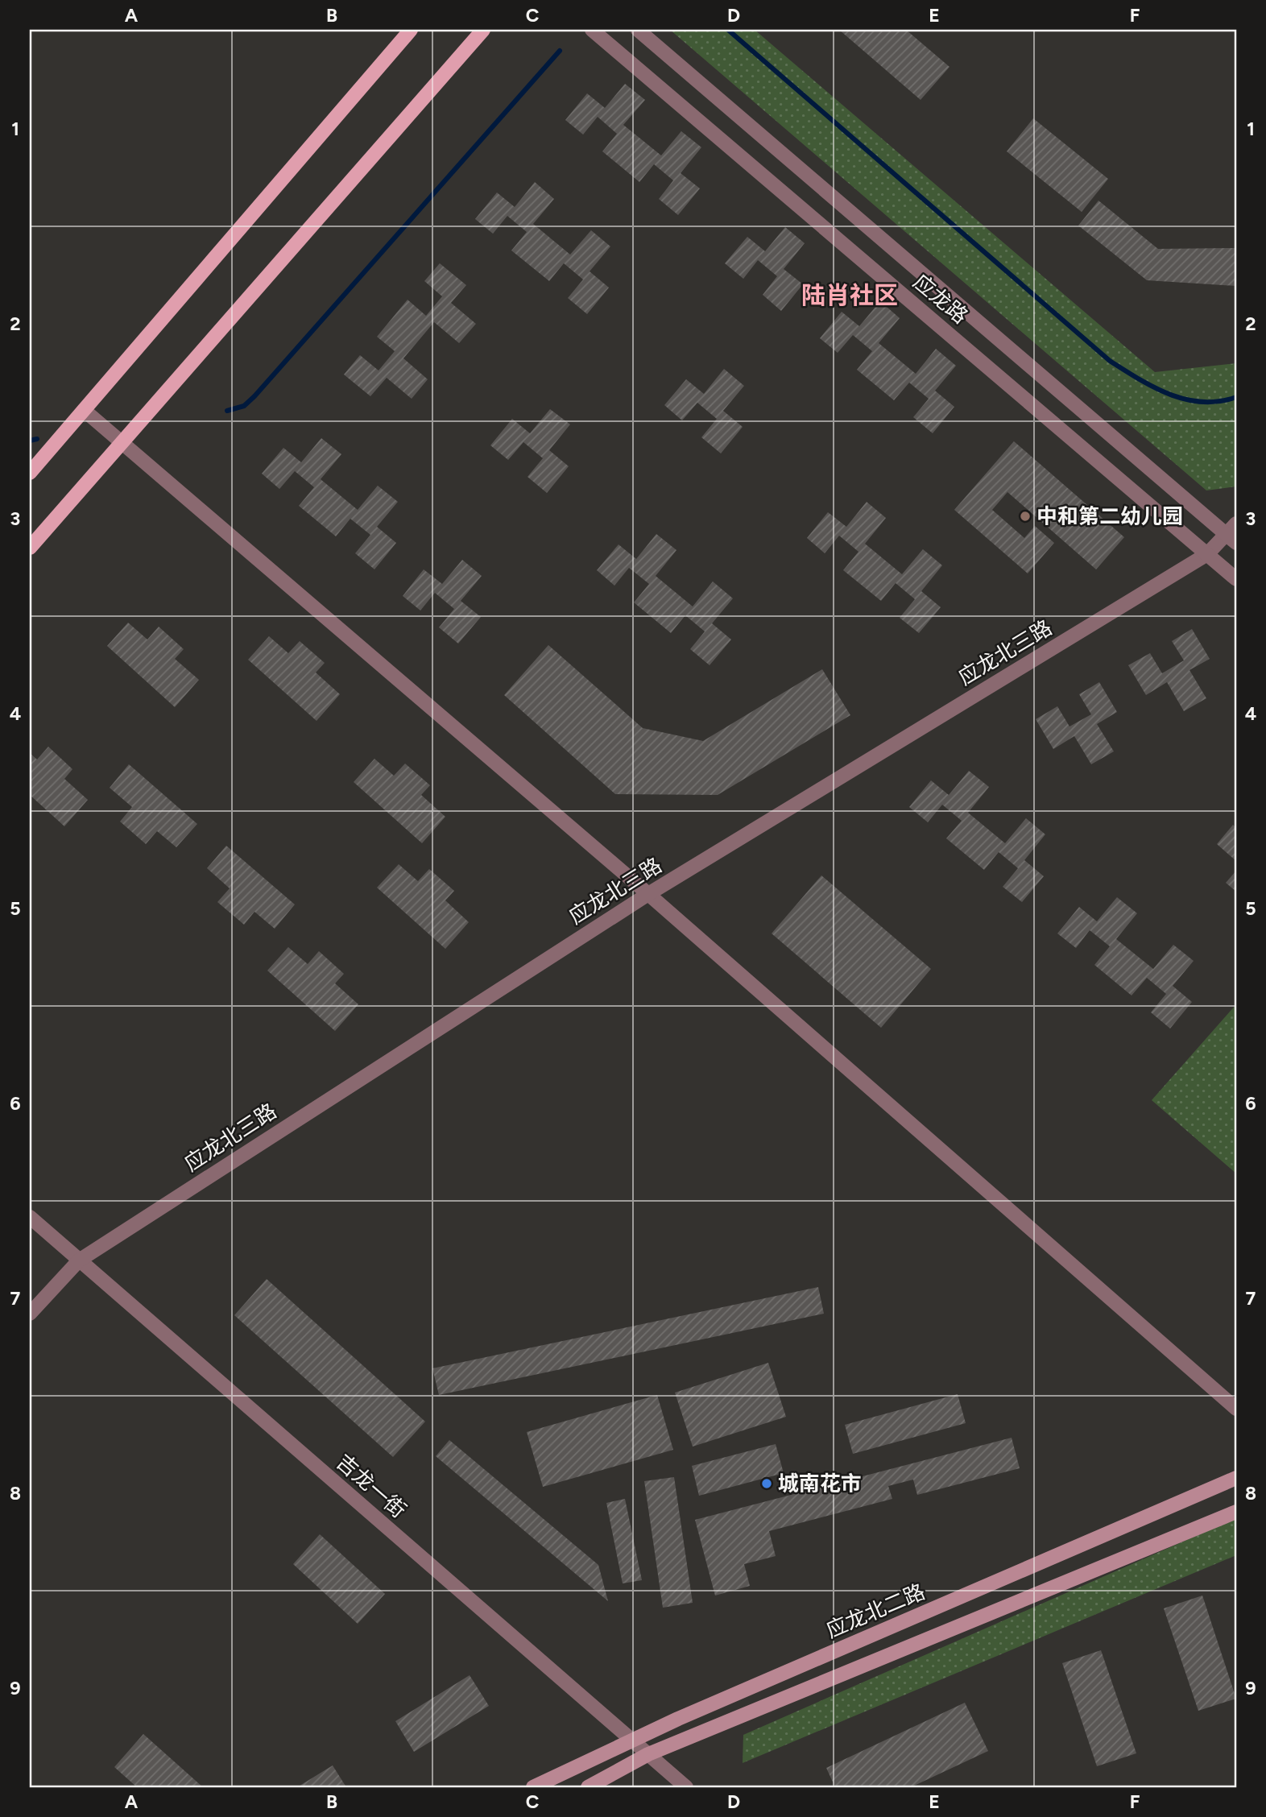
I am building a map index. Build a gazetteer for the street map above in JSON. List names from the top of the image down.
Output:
{
  "streets": {
    "main road": ["应龙北二路"],
    "street": ["应龙路", "应龙北三路", "吉龙一街"]
  },
  "crossings": [
    ["应龙路", "应龙北三路"],
    ["应龙北三路", "吉龙一街"],
    ["吉龙一街", "应龙北二路"]
  ],
  "districts": ["陆肖社区"],
  "places": ["中和第二幼儿园", "城南花市"],
  "grid": {
    "columns": [
      "A",
      "B",
      "C",
      "D",
      "E",
      "F"
    ],
    "rows": [
      "1",
      "2",
      "3",
      "4",
      "5",
      "6",
      "7",
      "8",
      "9"
    ]
  }
}
